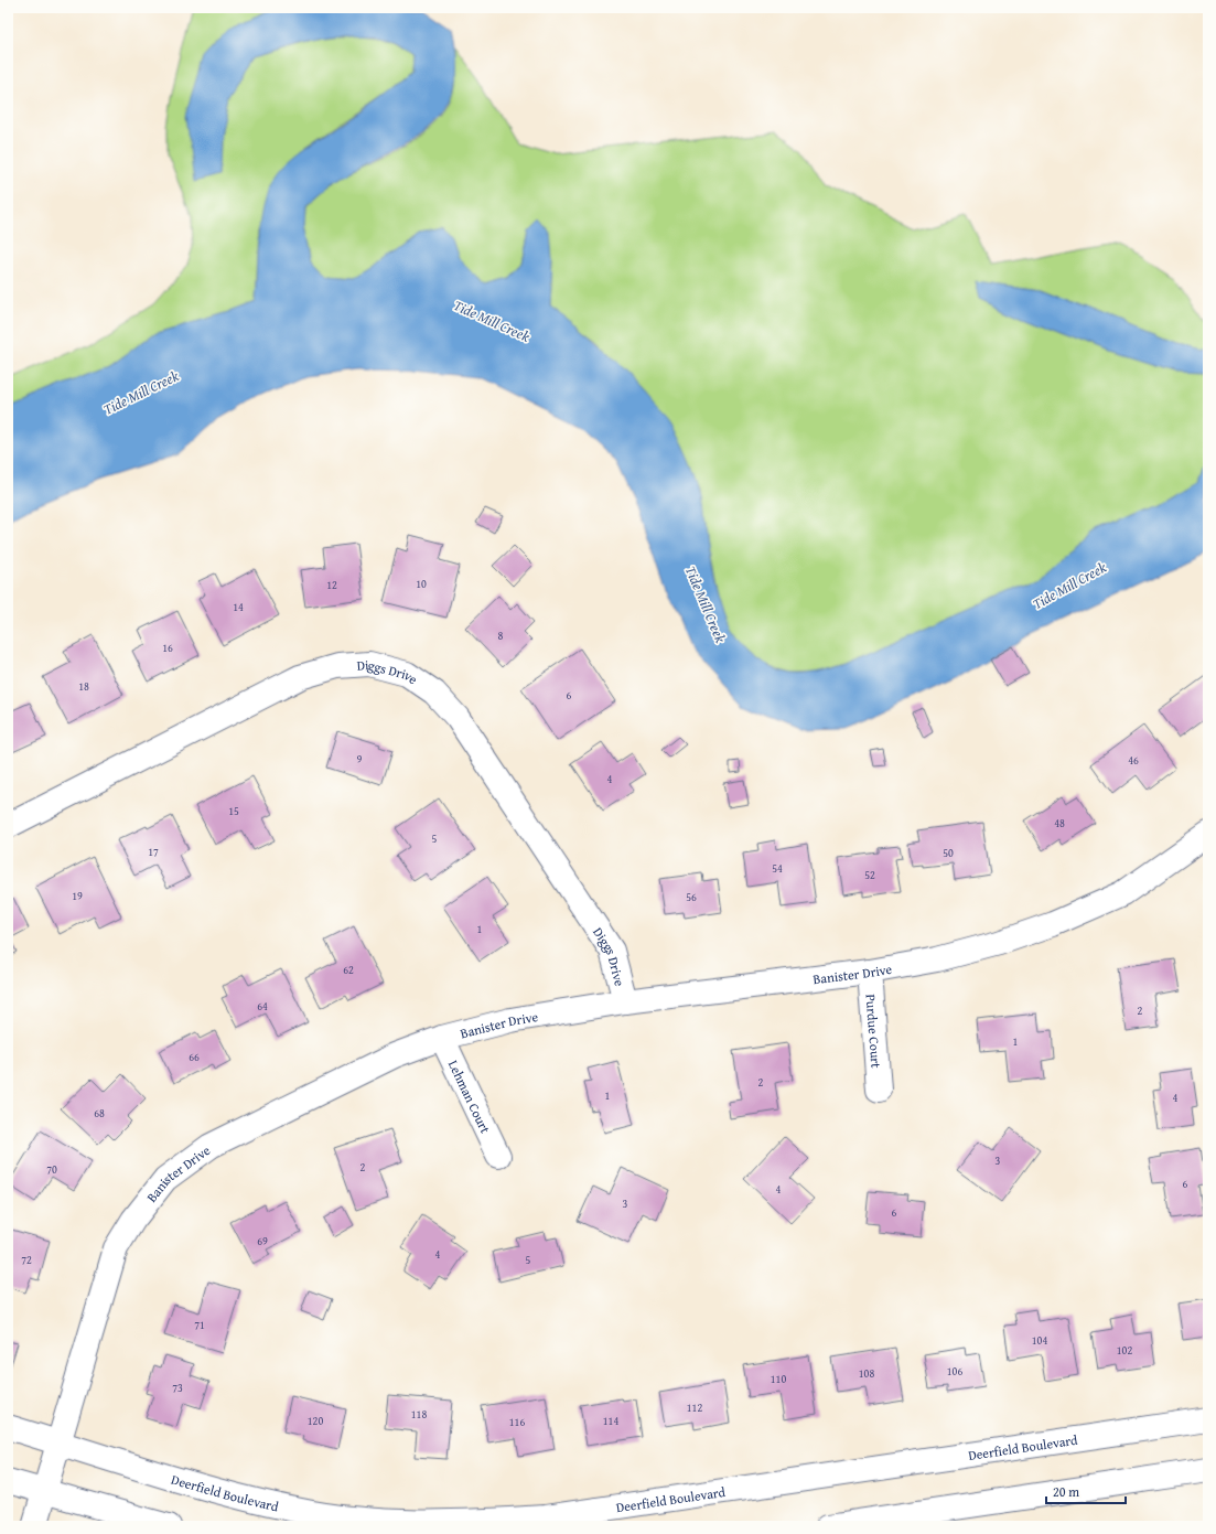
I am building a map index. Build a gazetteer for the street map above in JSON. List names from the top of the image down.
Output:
{
  "streets": {
    "street": [
      "Diggs Drive",
      "Banister Drive",
      "Purdue Court",
      "Lehman Court",
      "Deerfield Boulevard"
    ]
  },
  "crossings": [
    ["Diggs Drive", "Banister Drive"],
    ["Banister Drive", "Purdue Court"],
    ["Banister Drive", "Lehman Court"],
    ["Banister Drive", "Deerfield Boulevard"]
  ],
  "water": ["Tide Mill Creek"],
  "house_numbers": [
    "10",
    "12",
    "14",
    "8",
    "16",
    "18",
    "6",
    "9",
    "46",
    "4",
    "15",
    "48",
    "5",
    "17",
    "50",
    "54",
    "52",
    "19",
    "56",
    "1",
    "62",
    "64",
    "2",
    "1",
    "66",
    "2",
    "1",
    "4",
    "68",
    "3",
    "2",
    "70",
    "6",
    "4",
    "3",
    "6",
    "69",
    "4",
    "72",
    "5",
    "71",
    "104",
    "102",
    "106",
    "108",
    "110",
    "73",
    "112",
    "118",
    "120",
    "114",
    "116"
  ],
  "scale_bar": "20 m"
}
